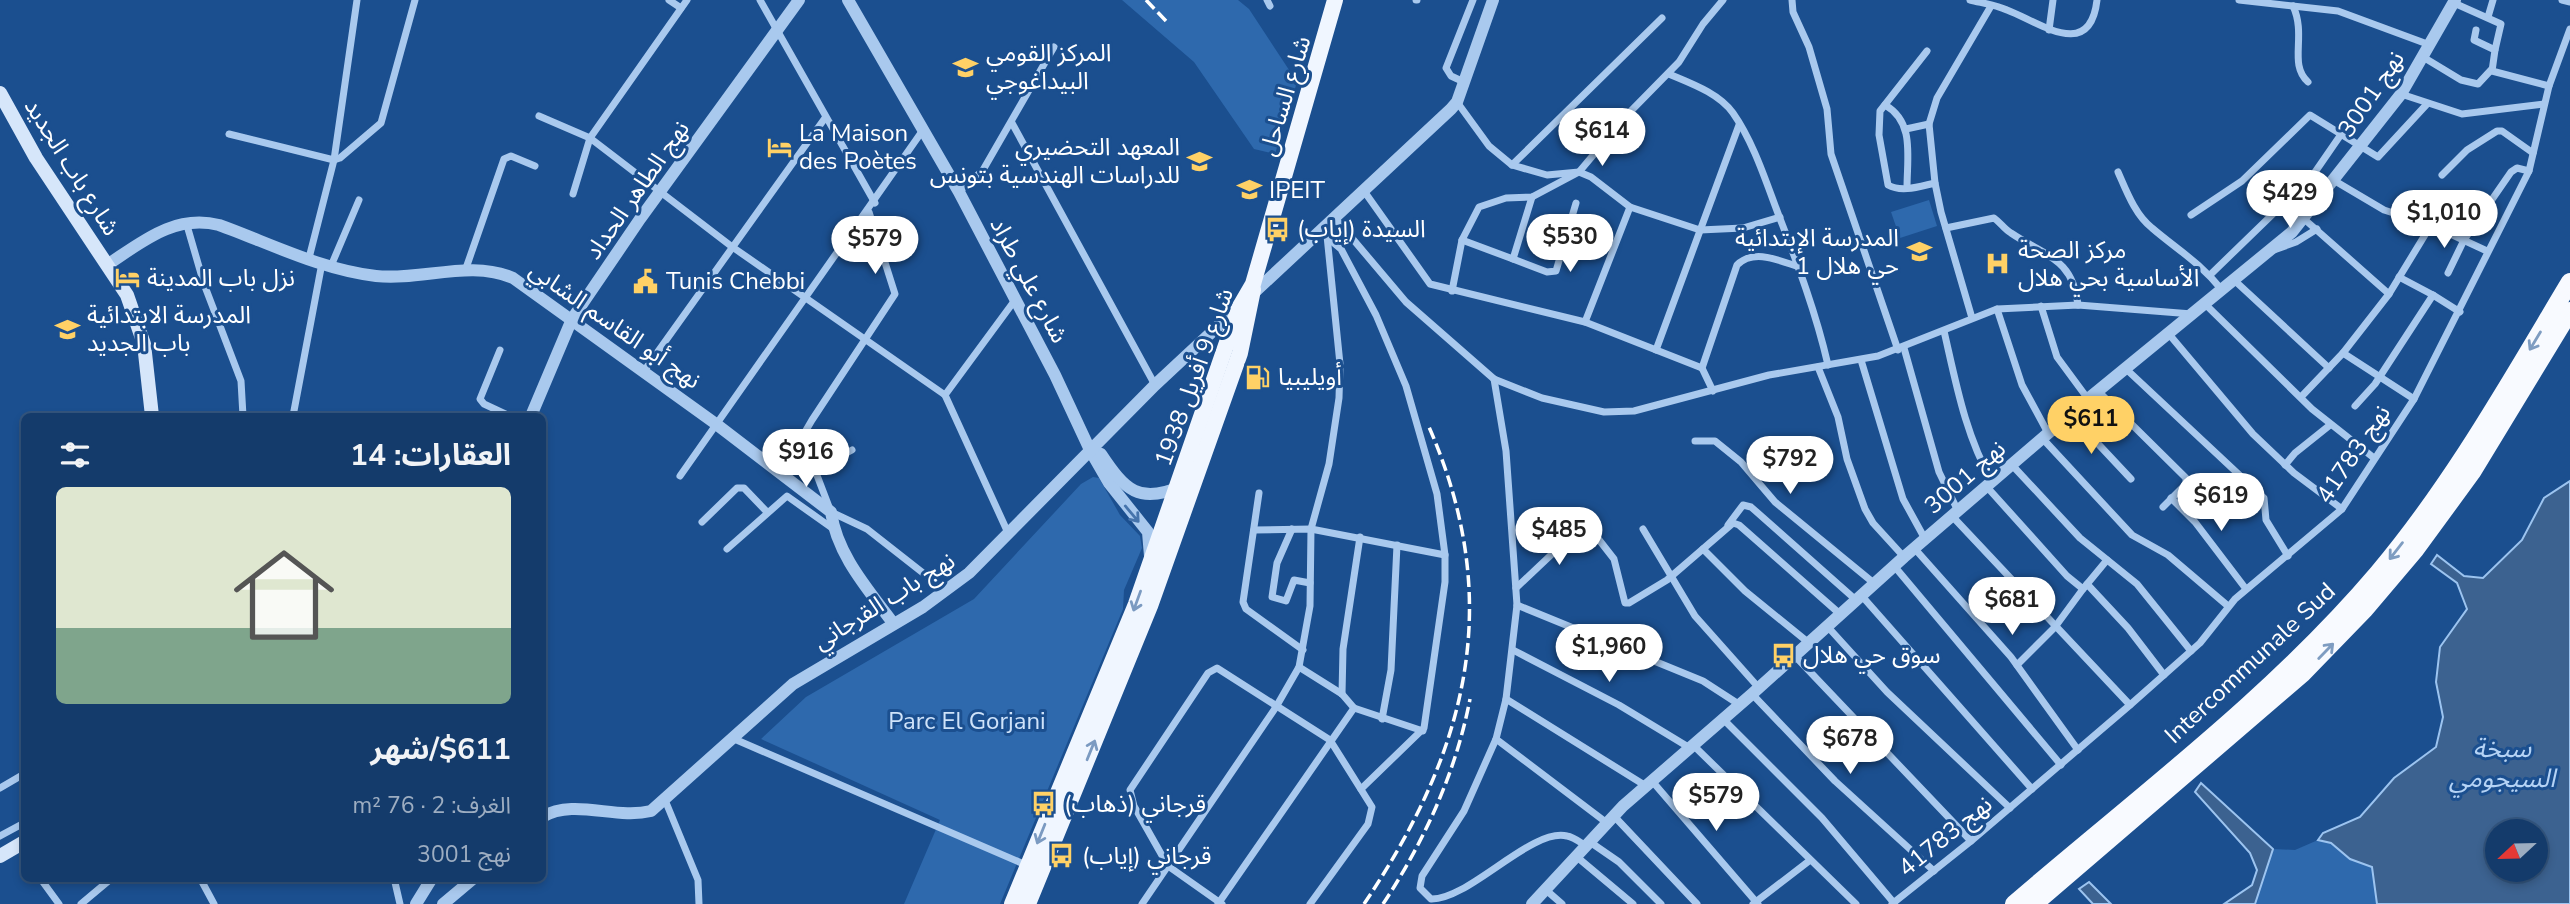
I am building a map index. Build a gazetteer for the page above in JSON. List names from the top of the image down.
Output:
{
  "streets": {
    "highway": ["Intercommunale Sud"],
    "main road": ["شارع الساحل", "شارع باب الجديد", "شارع 9 أفريل 1938"],
    "street": [
      "نهج 3001",
      "نهج الطاهر الحداد",
      "شارع علي طراد",
      "نهج أبو القاسم الشابي",
      "نهج 41783",
      "نهج باب القرجاني"
    ]
  },
  "crossings": [
    ["شارع الساحل", "شارع 9 أفريل 1938"],
    ["شارع باب الجديد", "نهج أبو القاسم الشابي"],
    ["نهج الطاهر الحداد", "نهج أبو القاسم الشابي"],
    ["شارع علي طراد", "شارع 9 أفريل 1938"],
    ["شارع علي طراد", "نهج باب القرجاني"],
    ["شارع 9 أفريل 1938", "نهج باب القرجاني"]
  ],
  "water": ["سبخة السيجومي"],
  "parks": ["Parc El Gorjani"],
  "places": {
    "school or university": [
      "المركز القومي البيداغوجي",
      "المعهد التحضيري للدراسات الهندسية بتونس",
      "IPEIT",
      "المدرسة الإبتدائية حي هلال 1",
      "المدرسة الابتدائية باب الجديد"
    ],
    "hotel": ["La Maison des Poètes", "نزل باب المدينة"],
    "bus stop": [
      "السيدة (إياب)",
      "سوق حي هلال",
      "قرجاني (ذهاب)",
      "قرجاني (إياب)"
    ],
    "hospital": ["مركز الصحة الأساسية بحي هلال"],
    "public building": ["Tunis Chebbi"],
    "fuel station": ["أويليبيا"]
  },
  "north": "left",
  "page": {
    "price": [
      "$614",
      "$429",
      "$1,010",
      "$530",
      "$579",
      "$611",
      "$916",
      "$792",
      "$619",
      "$485",
      "$681",
      "$1,960",
      "$678",
      "$579"
    ],
    "heading": "العقارات: 14",
    "list": [
      {
        "name": "$611/شهر",
        "note": "الغرف: 2 · 76 m² · نهج 3001"
      }
    ]
  }
}
